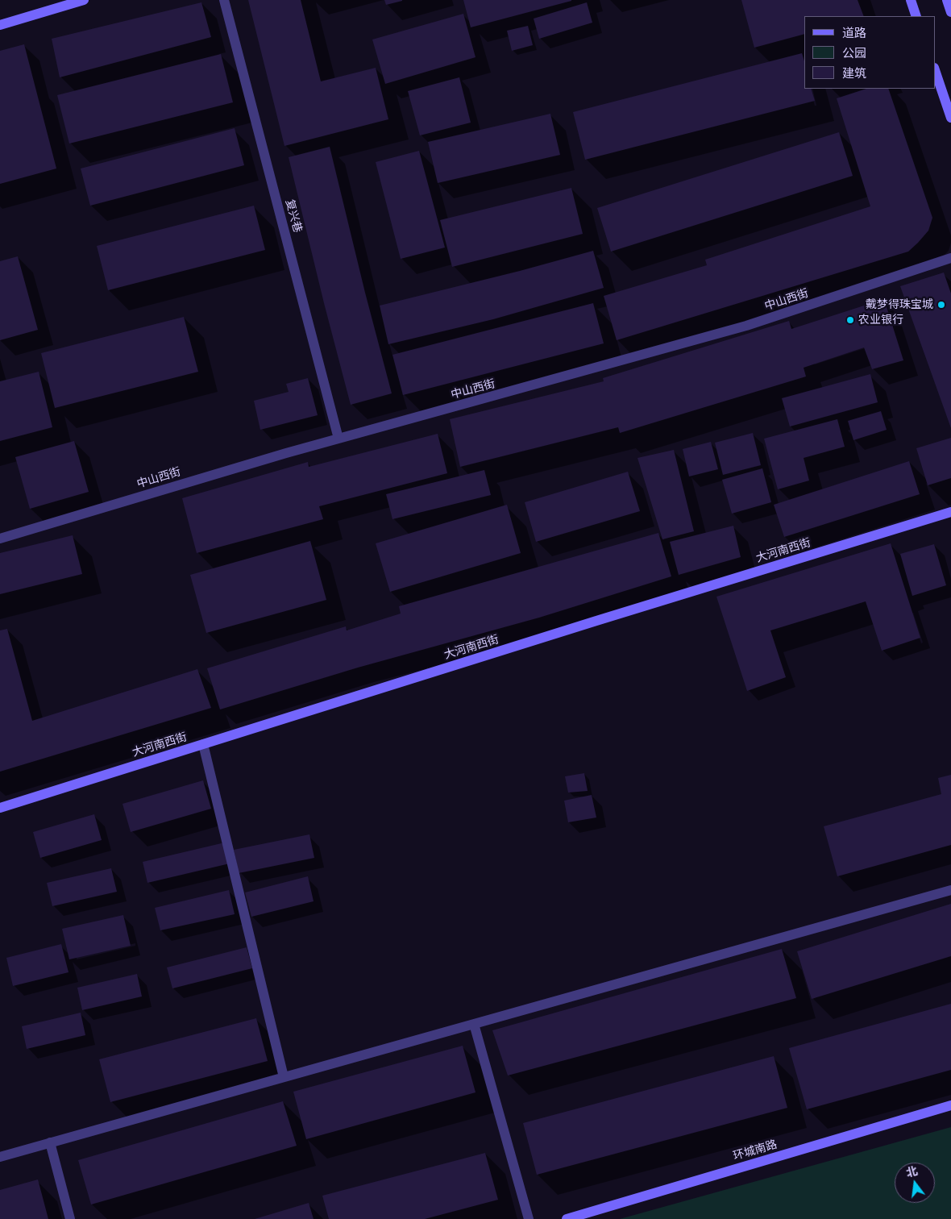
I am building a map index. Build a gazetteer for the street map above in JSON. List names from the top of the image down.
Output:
{
  "streets": {
    "street": [
      "复兴巷",
      "中山西街",
      "大河南西街",
      "环城南路"
    ]
  },
  "crossings": [
    ["复兴巷", "中山西街"]
  ],
  "places": ["戴梦得珠宝城", "农业银行"],
  "legend": ["道路", "公园", "建筑"],
  "north": "top"
}
